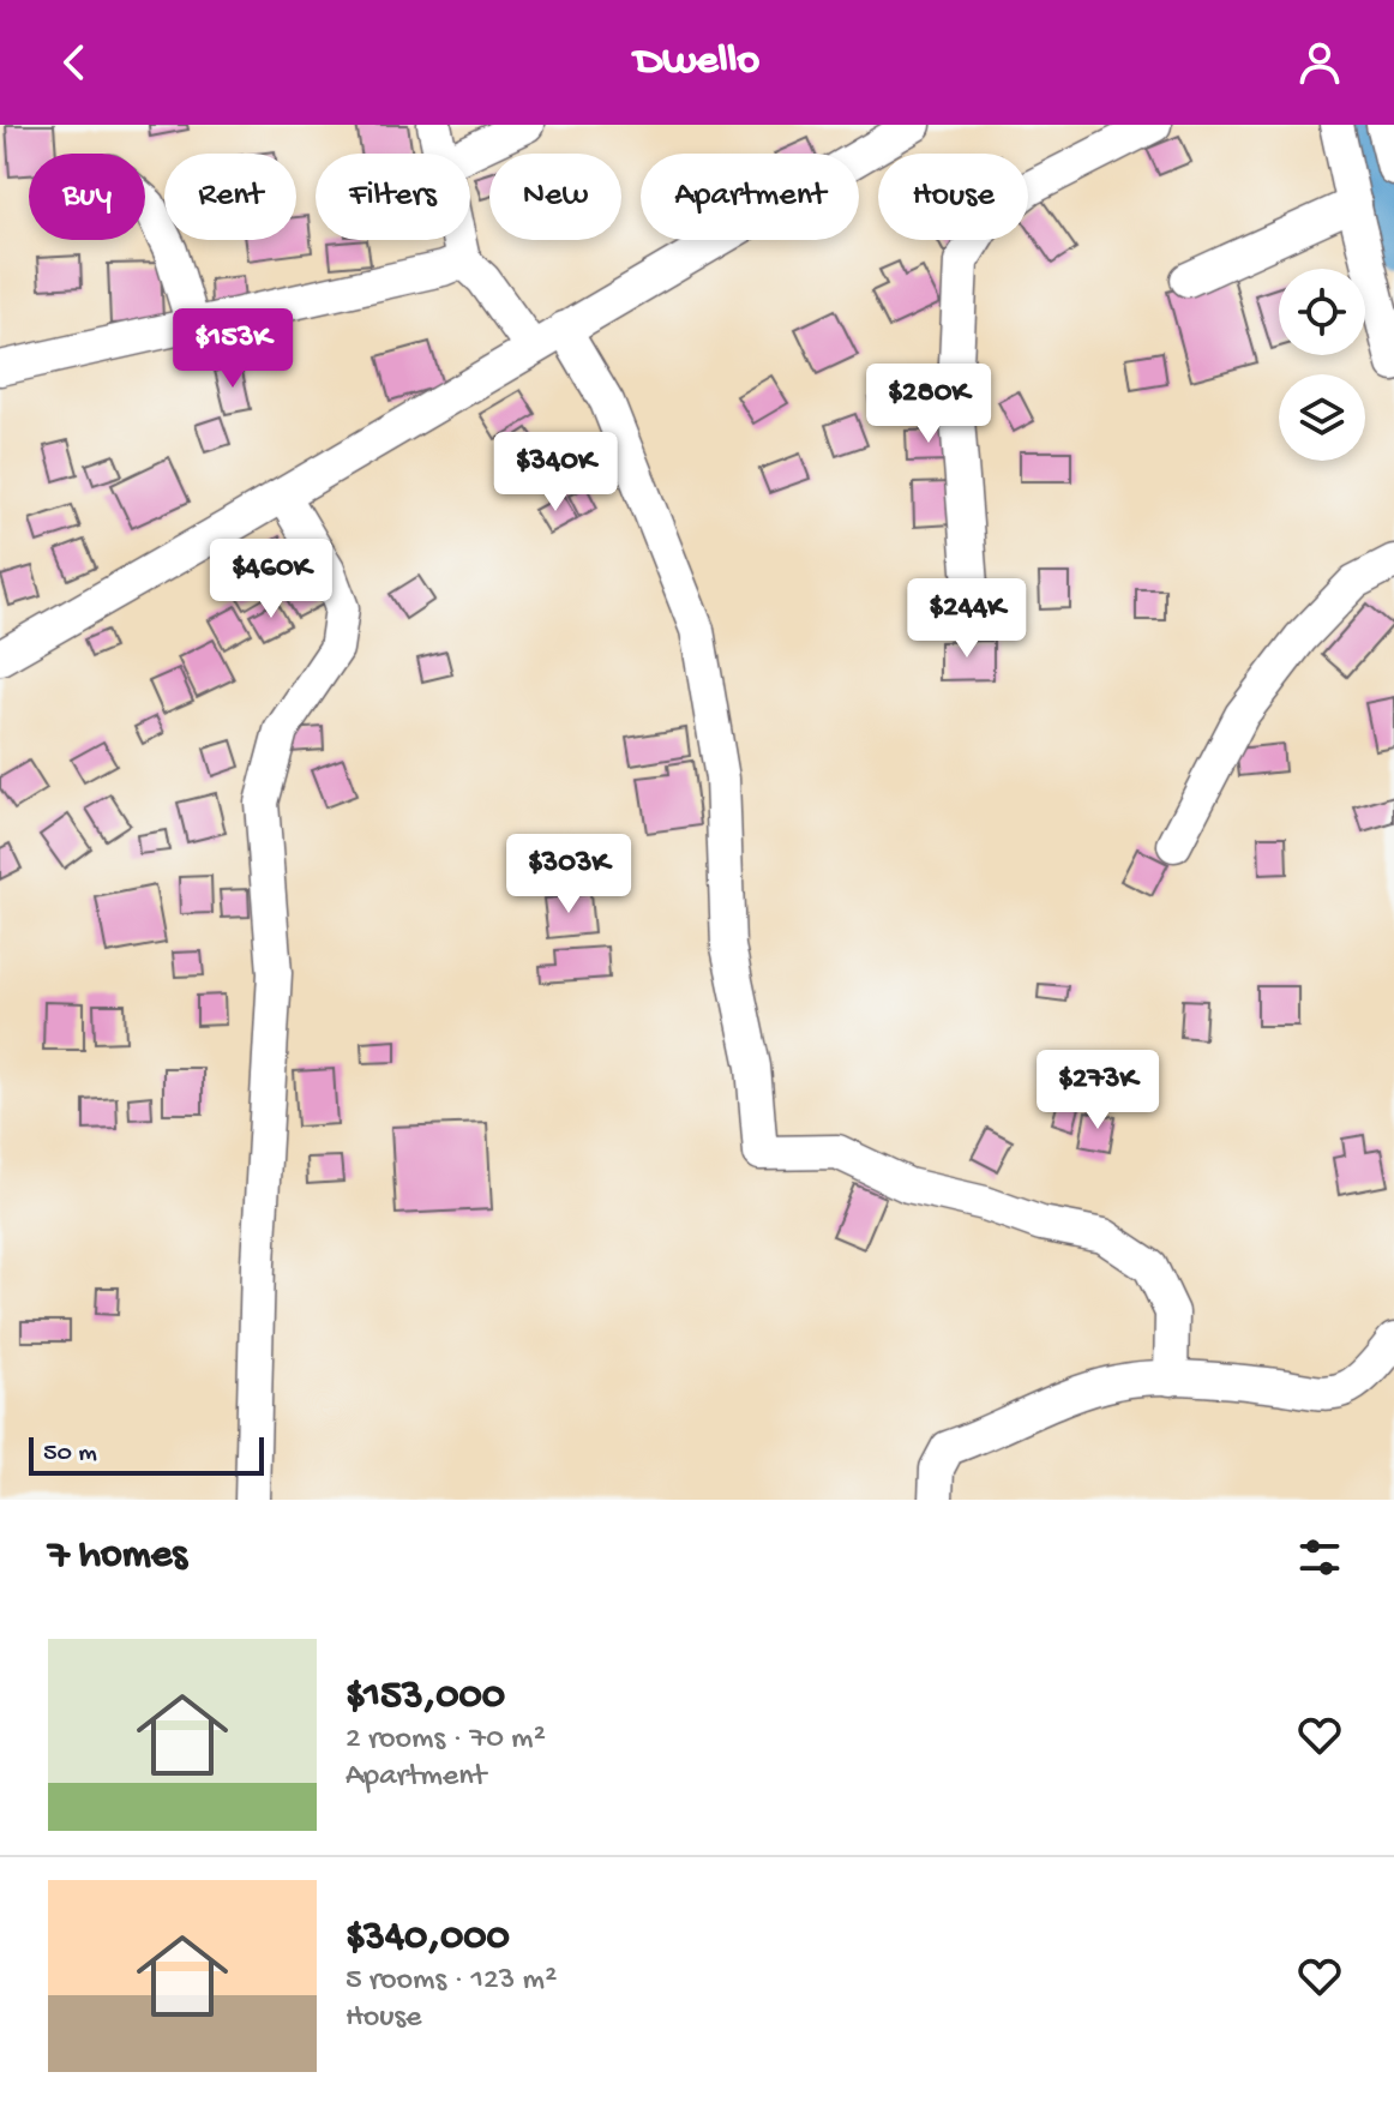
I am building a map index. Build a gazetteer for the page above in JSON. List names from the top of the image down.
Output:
{
  "scale_bar": "50 m",
  "page": {
    "header": "Dwello",
    "chip": [
      "Buy",
      "Rent",
      "Filters",
      "New",
      "Apartment",
      "House"
    ],
    "price": [
      "$153K",
      "$280K",
      "$340K",
      "$460K",
      "$244K",
      "$303K",
      "$273K"
    ],
    "scale": "50 m",
    "heading": "7 homes",
    "list": [
      {
        "name": "$153,000",
        "note": "2 rooms · 70 m² · Apartment"
      },
      {
        "name": "$340,000",
        "note": "5 rooms · 123 m² · House"
      }
    ]
  }
}
